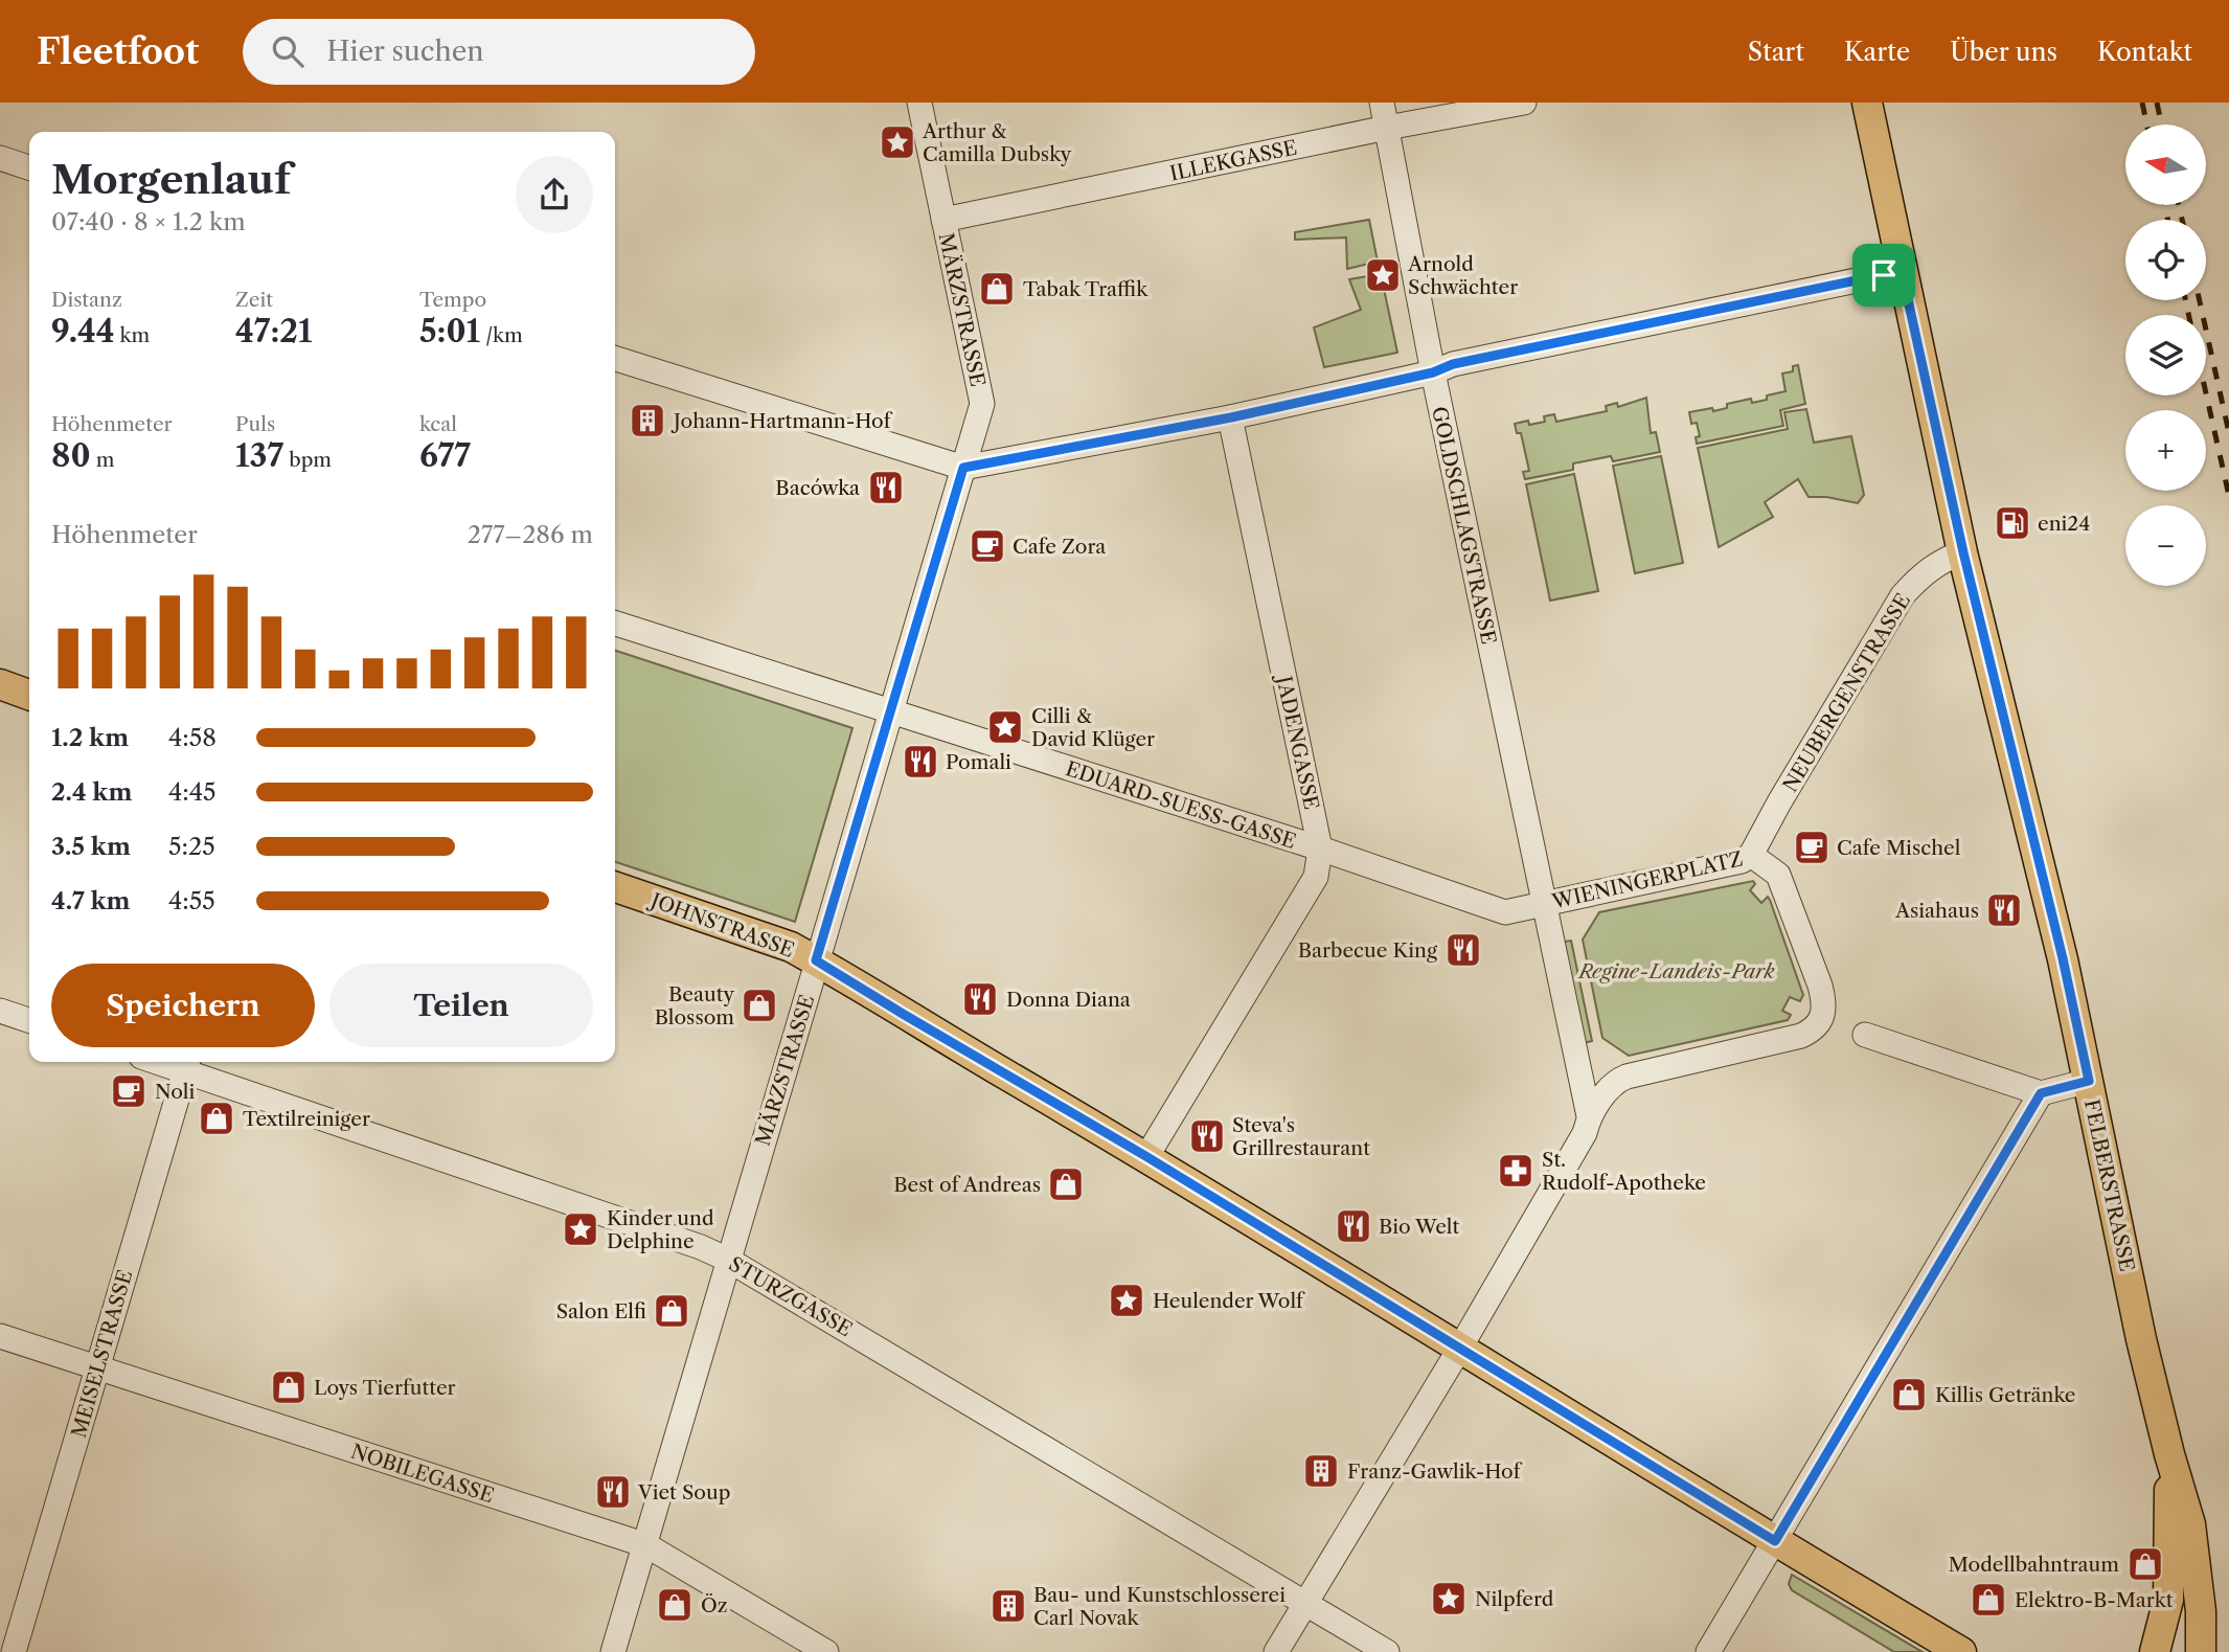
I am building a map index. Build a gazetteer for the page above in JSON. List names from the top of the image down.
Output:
{
  "streets": {
    "main road": ["JOHNSTRASSE", "FELBERSTRASSE"],
    "street": [
      "ILLEKGASSE",
      "MÄRZSTRASSE",
      "GOLDSCHLAGSTRASSE",
      "NEUBERGENSTRASSE",
      "JADENGASSE",
      "EDUARD-SUESS-GASSE",
      "WIENINGERPLATZ",
      "STURZGASSE",
      "MEISELSTRASSE",
      "NOBILEGASSE"
    ]
  },
  "crossings": [
    ["ILLEKGASSE", "MÄRZSTRASSE"],
    ["ILLEKGASSE", "GOLDSCHLAGSTRASSE"],
    ["MÄRZSTRASSE", "EDUARD-SUESS-GASSE"],
    ["MÄRZSTRASSE", "JOHNSTRASSE"],
    ["MÄRZSTRASSE", "STURZGASSE"],
    ["MÄRZSTRASSE", "NOBILEGASSE"],
    ["GOLDSCHLAGSTRASSE", "EDUARD-SUESS-GASSE"],
    ["GOLDSCHLAGSTRASSE", "WIENINGERPLATZ"],
    ["NEUBERGENSTRASSE", "WIENINGERPLATZ"],
    ["NEUBERGENSTRASSE", "FELBERSTRASSE"],
    ["JADENGASSE", "EDUARD-SUESS-GASSE"],
    ["JADENGASSE", "JOHNSTRASSE"],
    ["EDUARD-SUESS-GASSE", "WIENINGERPLATZ"],
    ["STURZGASSE", "MEISELSTRASSE"],
    ["MEISELSTRASSE", "NOBILEGASSE"]
  ],
  "parks": ["Regine-Landeis-Park"],
  "places": {
    "place": [
      "Arthur & Camilla Dubsky",
      "Arnold Schwächter",
      "Cilli & David Klüger",
      "Kinder und Delphine",
      "Heulender Wolf",
      "Nilpferd"
    ],
    "shop": [
      "Tabak Traffik",
      "Beauty Blossom",
      "Textilreiniger",
      "Best of Andreas",
      "Salon Elfi",
      "Loys Tierfutter",
      "Killis Getränke",
      "Modellbahntraum",
      "Elektro-B-Markt",
      "Öz"
    ],
    "building": ["Johann-Hartmann-Hof", "Franz-Gawlik-Hof", "Bau- und Kunstschlosserei Carl Novak"],
    "restaurant": [
      "Bacówka",
      "Pomali",
      "Asiahaus",
      "Barbecue King",
      "Donna Diana",
      "Steva's Grillrestaurant",
      "Bio Welt",
      "Viet Soup"
    ],
    "fuel station": ["eni24"],
    "cafe": ["Cafe Zora", "Cafe Mischel", "Noli"],
    "pharmacy": ["St. Rudolf-Apotheke"]
  },
  "north": "left",
  "page": {
    "header": "Fleetfoot",
    "search": "Hier suchen",
    "nav": [
      "Start",
      "Karte",
      "Über uns",
      "Kontakt"
    ],
    "map_buttons": ["+", "−"],
    "heading": ["Morgenlauf", "07:40 · 8 × 1.2 km"],
    "stats": [
      ["Distanz", "9.44 km"],
      ["Zeit", "47:21"],
      ["Tempo", "5:01 /km"],
      ["Höhenmeter", "80 m"],
      ["Puls", "137 bpm"],
      ["kcal", "677"]
    ],
    "chart": ["Höhenmeter", "277–286 m"],
    "list": [
      {
        "name": "1.2 km",
        "note": "4:58"
      },
      {
        "name": "2.4 km",
        "note": "4:45"
      },
      {
        "name": "3.5 km",
        "note": "5:25"
      },
      {
        "name": "4.7 km",
        "note": "4:55"
      }
    ],
    "buttons": ["Speichern", "Teilen"]
  }
}
